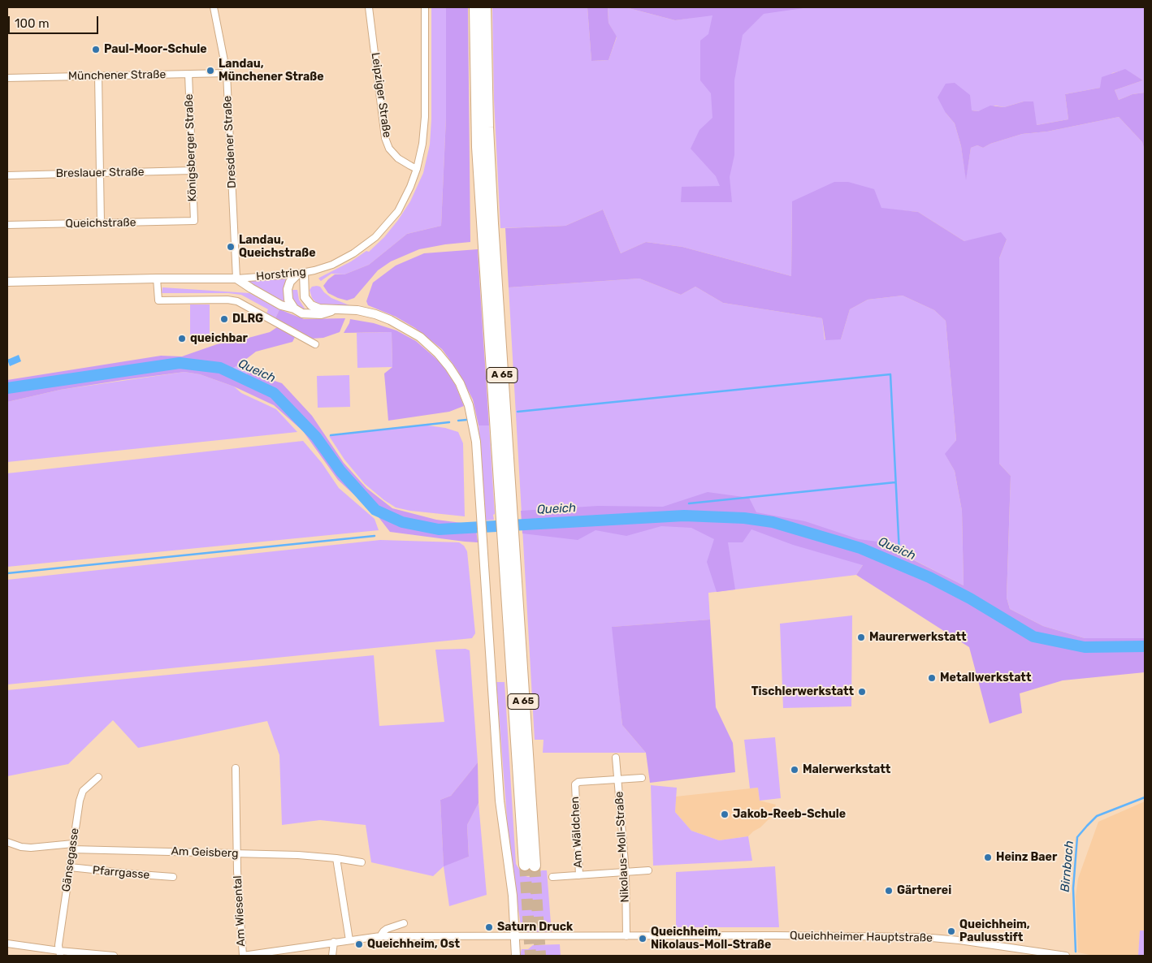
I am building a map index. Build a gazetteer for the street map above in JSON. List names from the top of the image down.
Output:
{
  "streets": {
    "highway": ["A 65"],
    "street": [
      "Münchener Straße",
      "Leipziger Straße",
      "Dresdener Straße",
      "Königsberger Straße",
      "Breslauer Straße",
      "Queichstraße",
      "Horstring",
      "Am Wäldchen",
      "Nikolaus-Moll-Straße",
      "Am Geisberg",
      "Gänsegasse",
      "Pfarrgasse",
      "Am Wiesental",
      "Queichheimer Hauptstraße"
    ]
  },
  "crossings": [
    ["Münchener Straße", "Dresdener Straße"],
    ["Münchener Straße", "Königsberger Straße"],
    ["Leipziger Straße", "Horstring"],
    ["Dresdener Straße", "Horstring"],
    ["Königsberger Straße", "Breslauer Straße"],
    ["Königsberger Straße", "Queichstraße"],
    ["Am Wäldchen", "Nikolaus-Moll-Straße"],
    ["Nikolaus-Moll-Straße", "Queichheimer Hauptstraße"],
    ["Am Geisberg", "Gänsegasse"],
    ["Am Geisberg", "Am Wiesental"],
    ["Gänsegasse", "Pfarrgasse"],
    ["Am Wiesental", "Queichheimer Hauptstraße"]
  ],
  "water": ["Queich", "Birnbach"],
  "places": [
    "Paul-Moor-Schule",
    "Landau, Münchener Straße",
    "Landau, Queichstraße",
    "DLRG",
    "queichbar",
    "Maurerwerkstatt",
    "Metallwerkstatt",
    "Tischlerwerkstatt",
    "Malerwerkstatt",
    "Jakob-Reeb-Schule",
    "Heinz Baer",
    "Gärtnerei",
    "Saturn Druck",
    "Queichheim, Paulusstift",
    "Queichheim, Nikolaus-Moll-Straße",
    "Queichheim, Ost"
  ],
  "scale_bar": "100 m"
}
